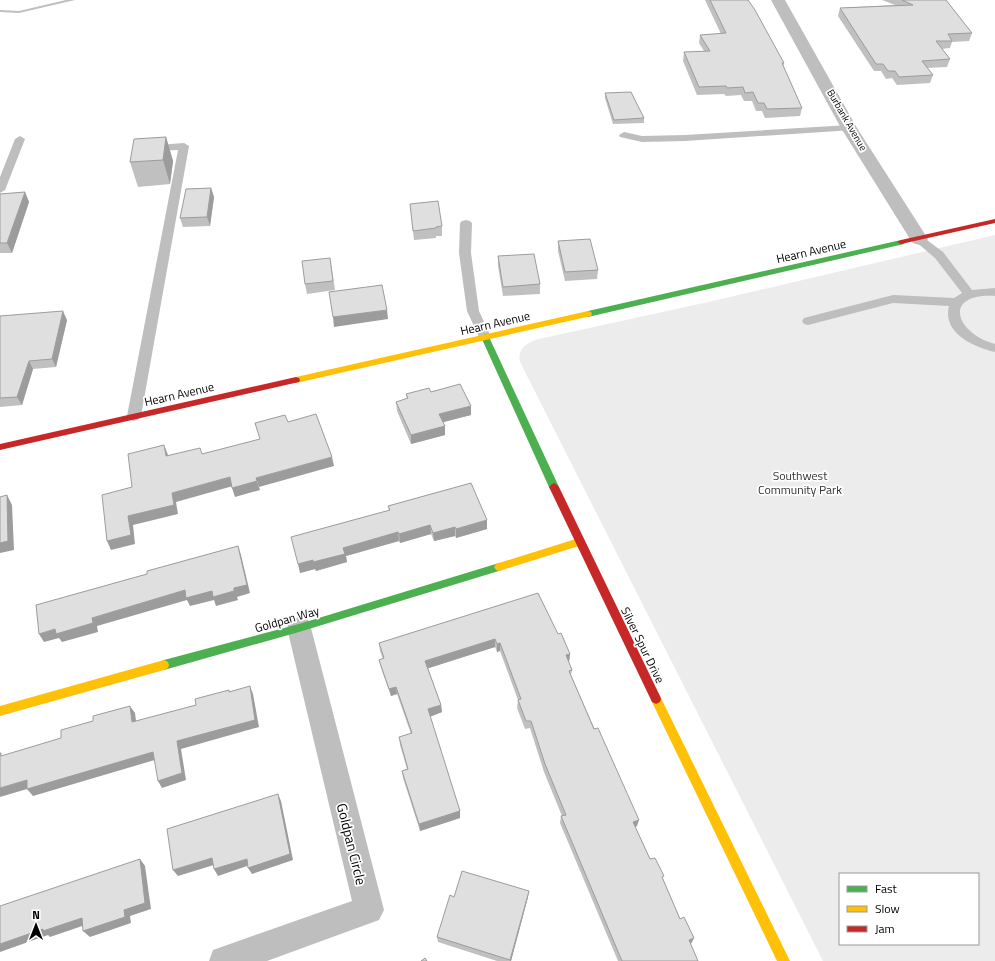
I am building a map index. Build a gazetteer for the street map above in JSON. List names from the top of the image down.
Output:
{
  "streets": {
    "street": [
      "Burbank Avenue",
      "Hearn Avenue",
      "Goldpan Way",
      "Silver Spur Drive",
      "Goldpan Circle"
    ]
  },
  "crossings": [
    ["Burbank Avenue", "Hearn Avenue"],
    ["Hearn Avenue", "Silver Spur Drive"],
    ["Goldpan Way", "Silver Spur Drive"],
    ["Goldpan Way", "Goldpan Circle"]
  ],
  "parks": ["Southwest Community Park"],
  "legend": ["Fast", "Slow", "Jam"],
  "north": "top"
}
